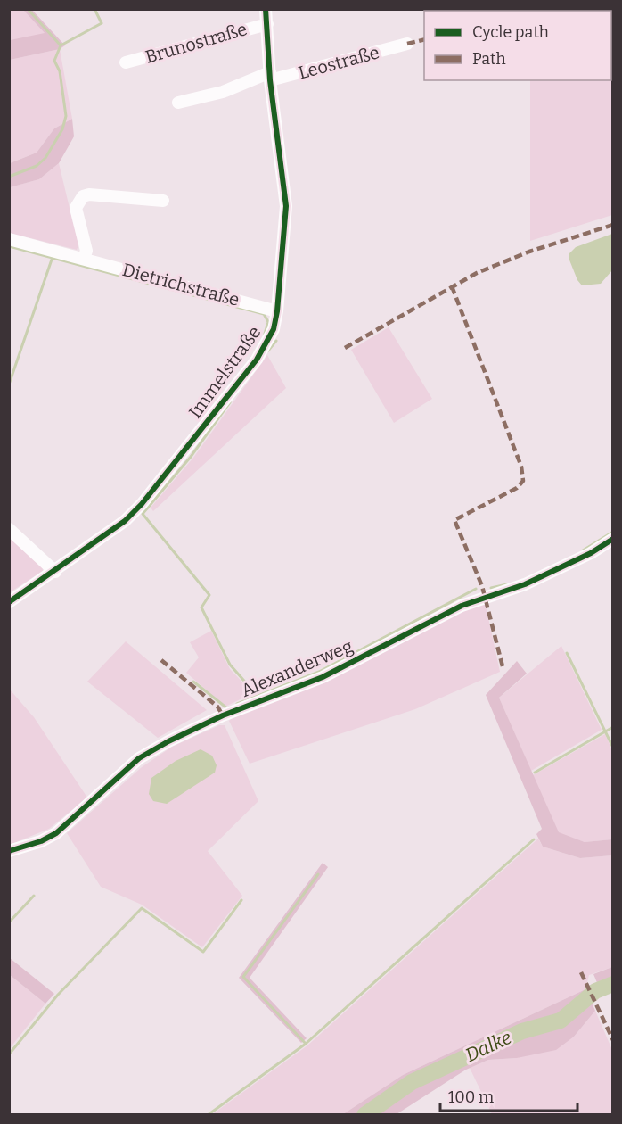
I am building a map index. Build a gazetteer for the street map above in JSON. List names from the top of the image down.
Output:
{
  "streets": {
    "street": [
      "Brunostraße",
      "Leostraße",
      "Dietrichstraße",
      "Immelstraße",
      "Alexanderweg"
    ]
  },
  "crossings": [
    ["Brunostraße", "Immelstraße"],
    ["Leostraße", "Immelstraße"],
    ["Dietrichstraße", "Immelstraße"]
  ],
  "water": ["Dalke"],
  "legend": ["Cycle path", "Path"],
  "scale_bar": "100 m"
}
